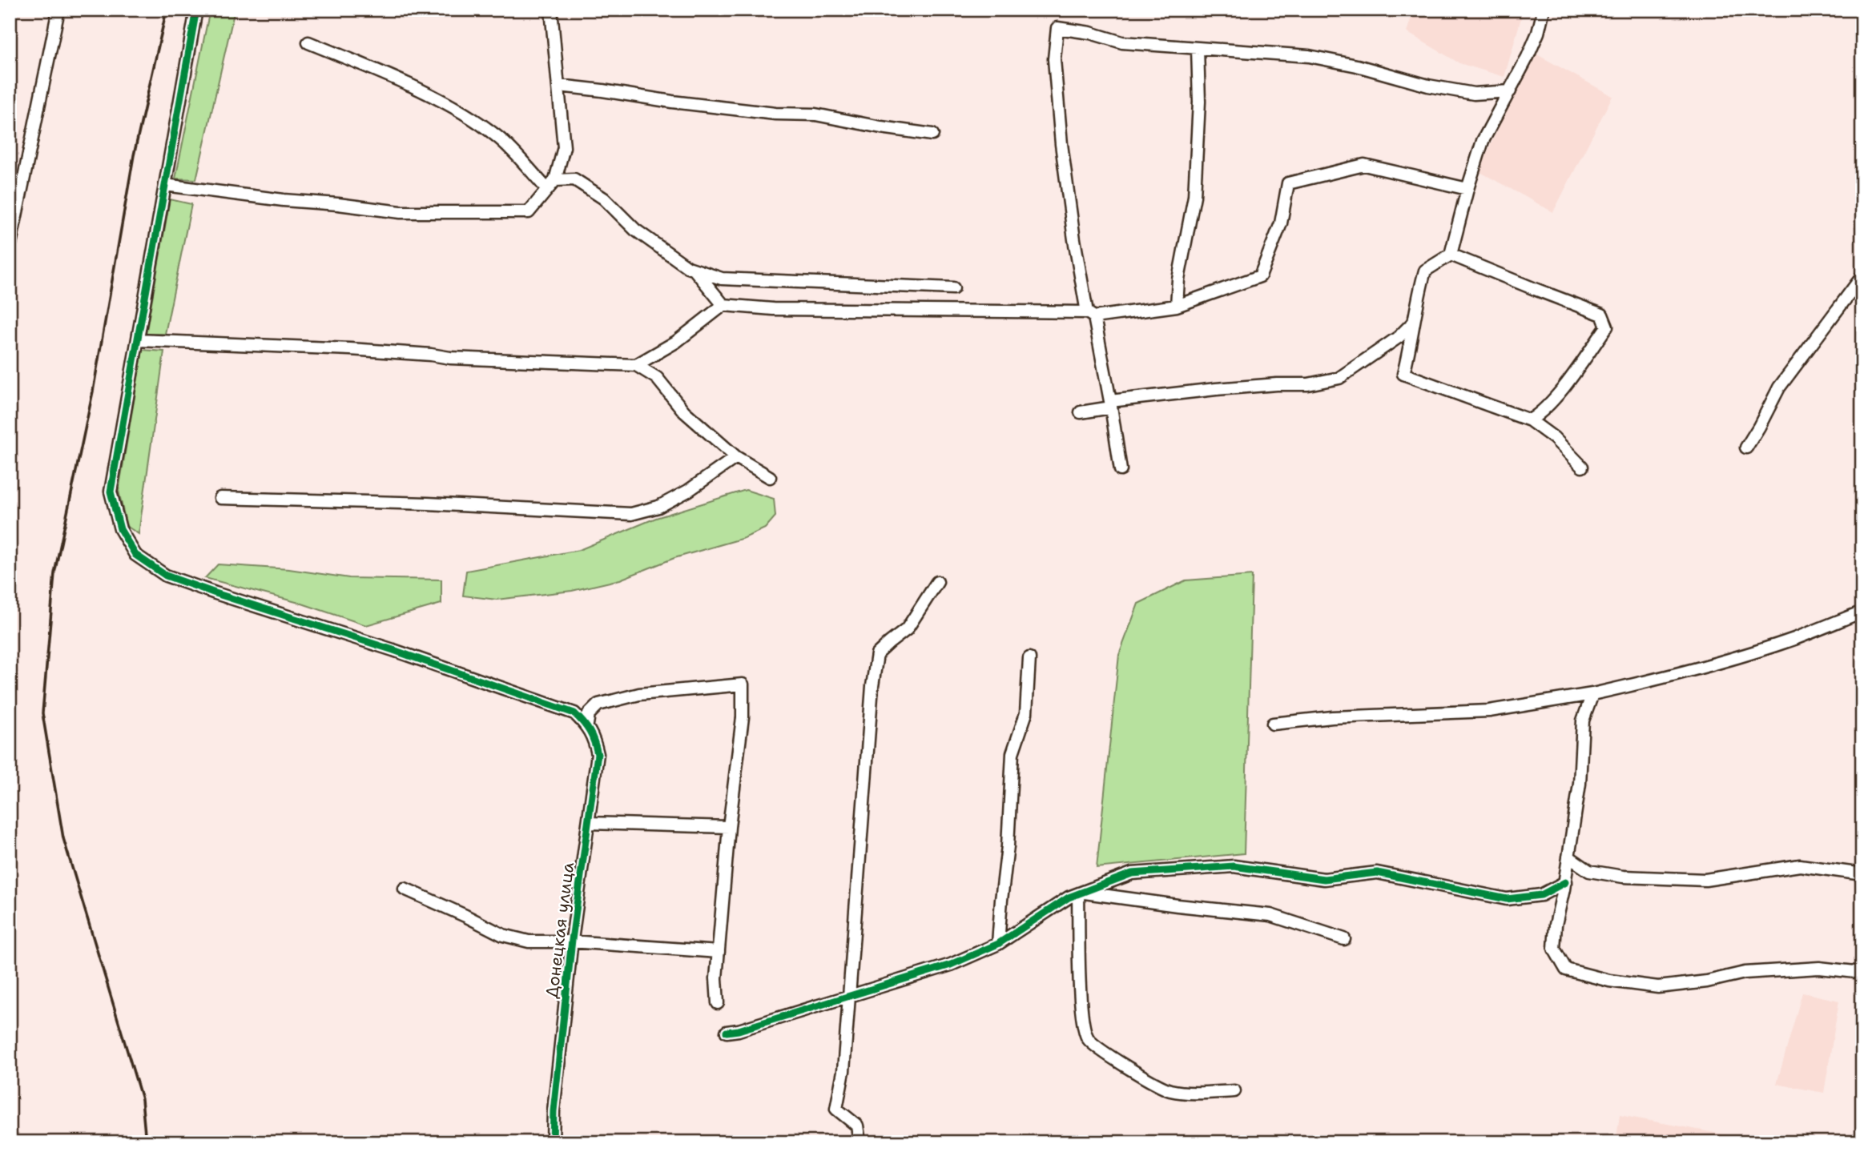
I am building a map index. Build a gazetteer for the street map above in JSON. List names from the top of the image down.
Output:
{
  "streets": {
    "street": ["Донецкая улица"]
  }
}
